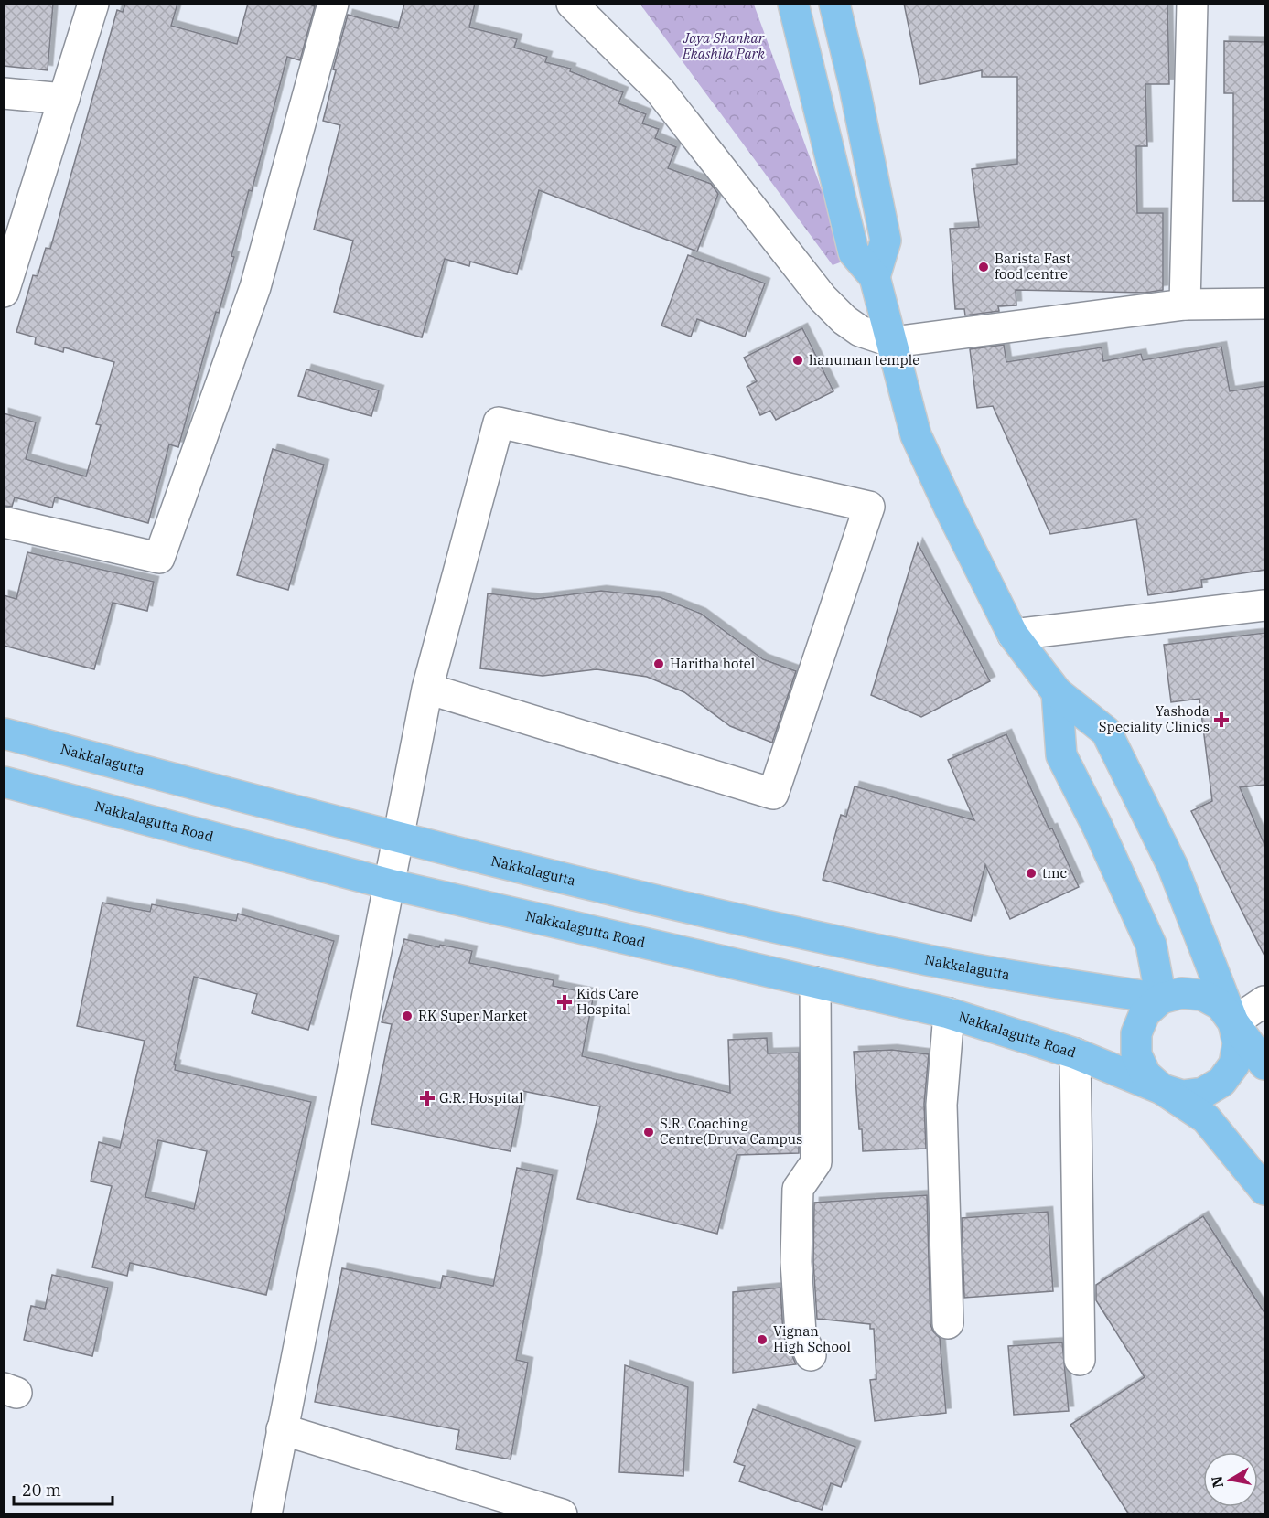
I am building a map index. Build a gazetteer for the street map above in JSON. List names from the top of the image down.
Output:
{
  "streets": {
    "main road": ["Nakkalagutta", "Nakkalagutta Road"]
  },
  "crossings": [
    ["Nakkalagutta", "Nakkalagutta Road"]
  ],
  "parks": ["Jaya Shankar Ekashila Park"],
  "places": {
    "other": [
      "Barista Fast food centre",
      "hanuman temple",
      "Haritha hotel",
      "tmc",
      "RK Super Market",
      "S.R. Coaching Centre(Druva Campus",
      "Vignan High School"
    ],
    "health": ["Yashoda Speciality Clinics", "Kids Care Hospital", "G.R. Hospital"]
  },
  "scale_bar": "20 m",
  "north": "left"
}
